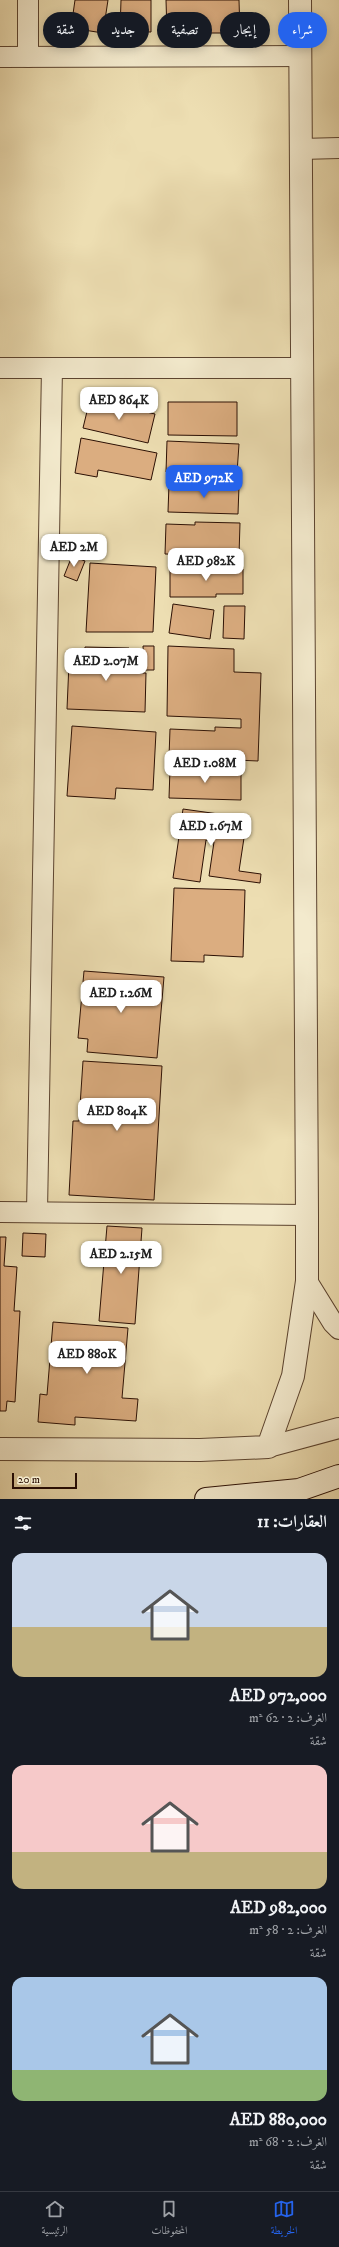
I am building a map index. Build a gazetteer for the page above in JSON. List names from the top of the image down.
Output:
{
  "scale_bar": "20 m",
  "page": {
    "chip": [
      "شراء",
      "إيجار",
      "تصفية",
      "جديد",
      "شقة"
    ],
    "price": [
      "AED 864K",
      "AED 972K",
      "AED 2M",
      "AED 982K",
      "AED 2.07M",
      "AED 1.08M",
      "AED 1.67M",
      "AED 1.26M",
      "AED 804K",
      "AED 2.15M",
      "AED 880K"
    ],
    "scale": "20 m",
    "heading": "العقارات: 11",
    "list": [
      {
        "name": "AED 972,000",
        "note": "الغرف: 2 · 62 m² · شقة"
      },
      {
        "name": "AED 982,000",
        "note": "الغرف: 2 · 58 m² · شقة"
      },
      {
        "name": "AED 880,000",
        "note": "الغرف: 2 · 68 m² · شقة"
      }
    ],
    "tabs": ["الخريطة", "المحفوظات", "الرئيسية"]
  }
}
